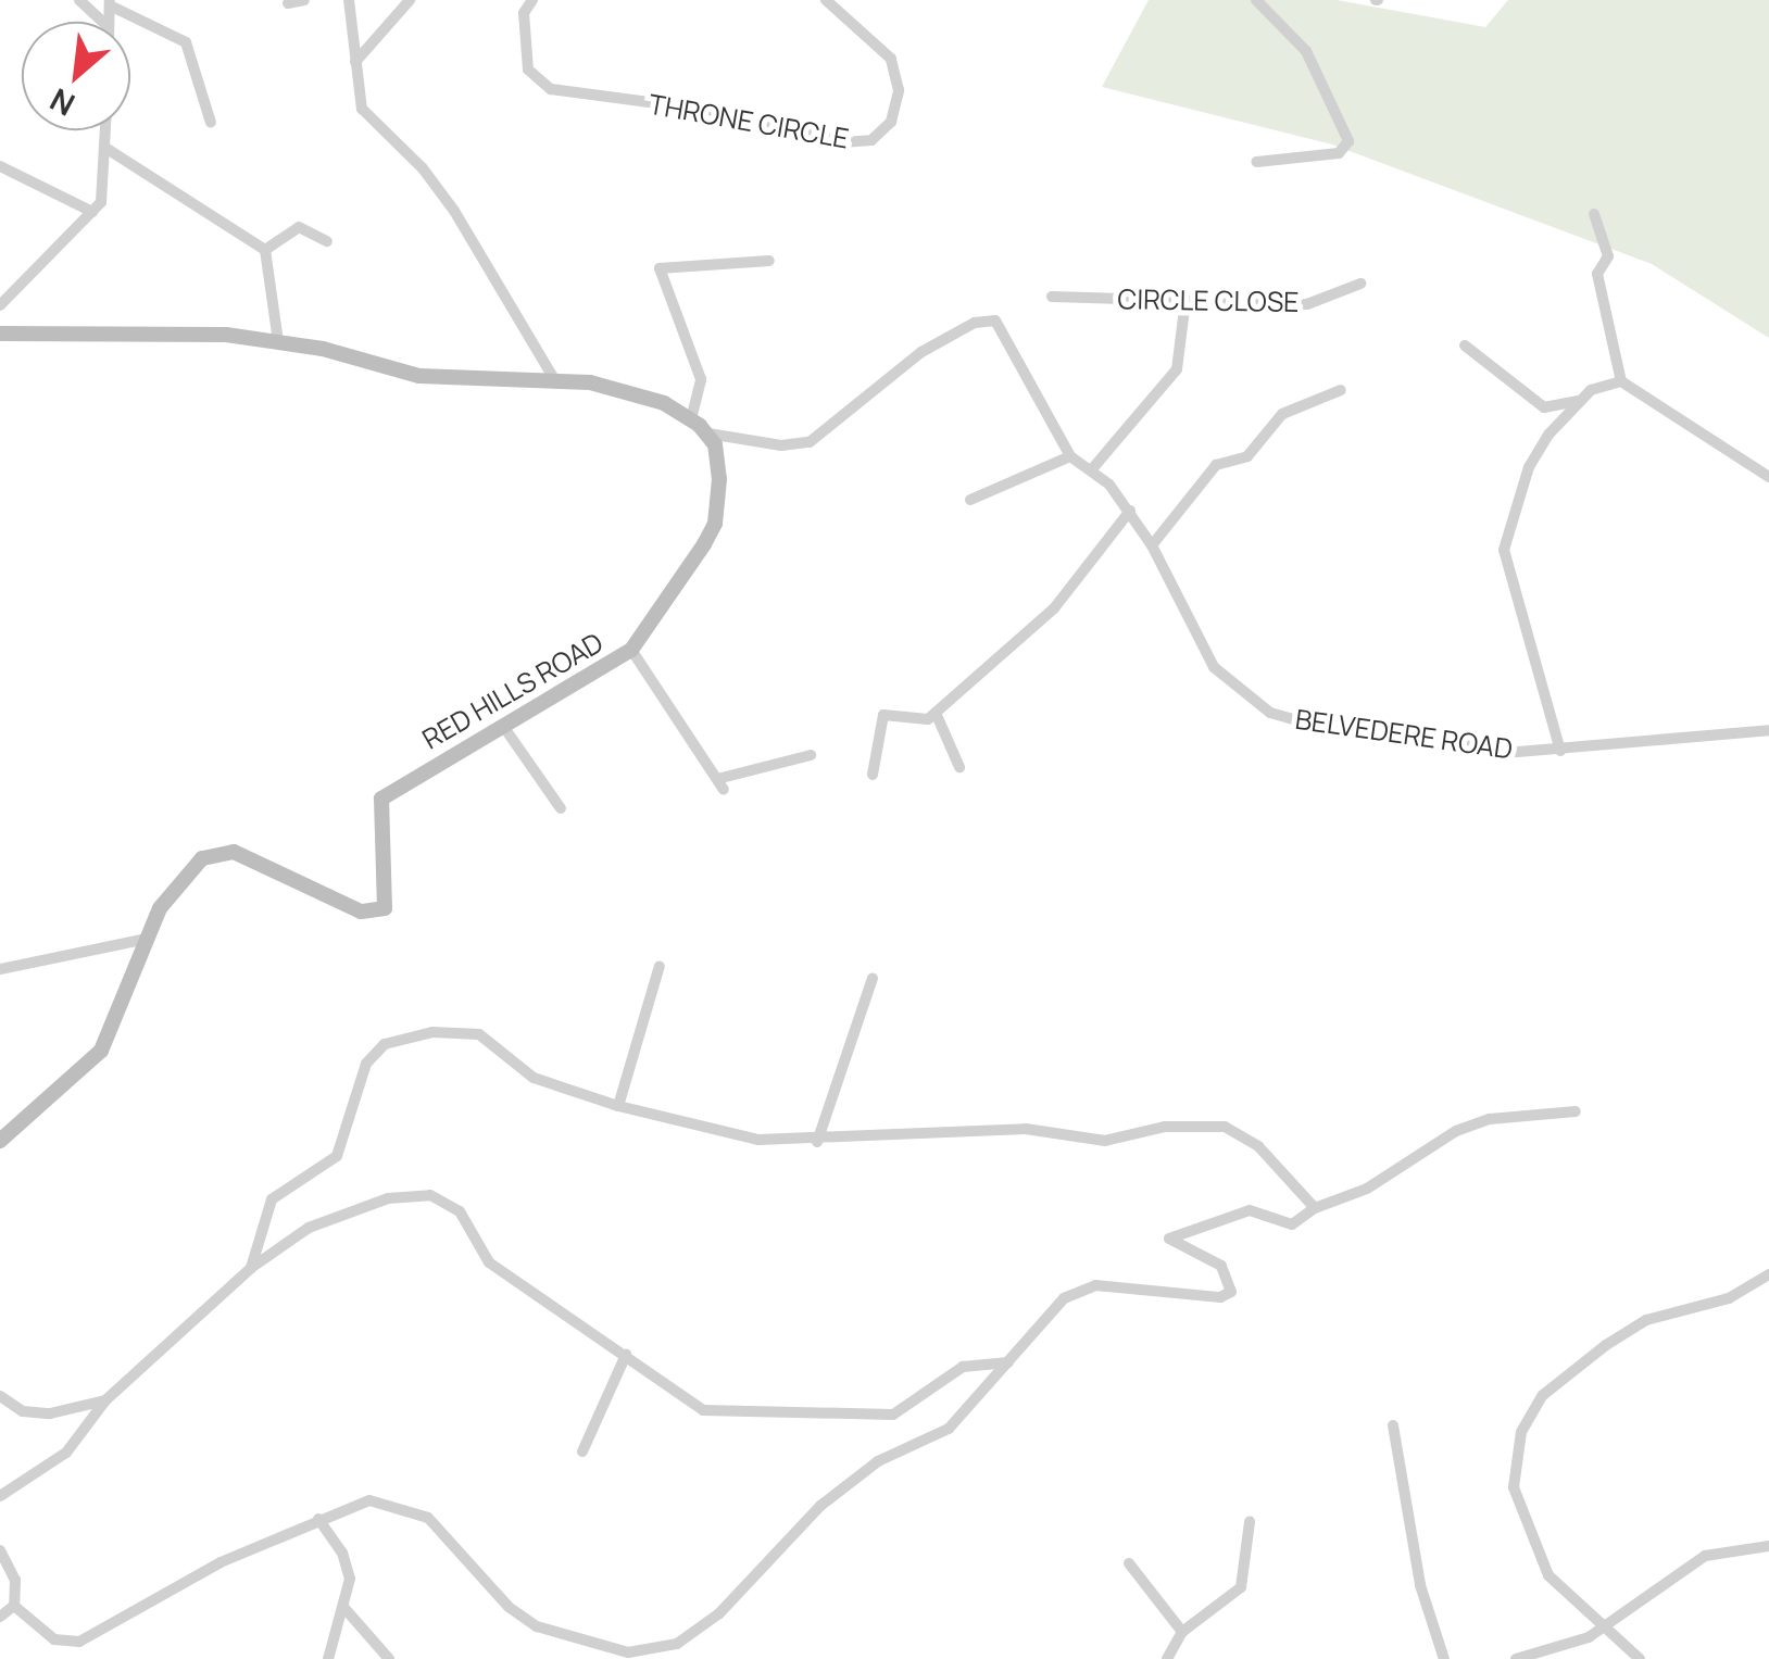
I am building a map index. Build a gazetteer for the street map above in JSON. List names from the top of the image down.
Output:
{
  "streets": {
    "main road": ["RED HILLS ROAD"],
    "street": ["THRONE CIRCLE", "CIRCLE CLOSE", "BELVEDERE ROAD"]
  },
  "north": "bottom left"
}
